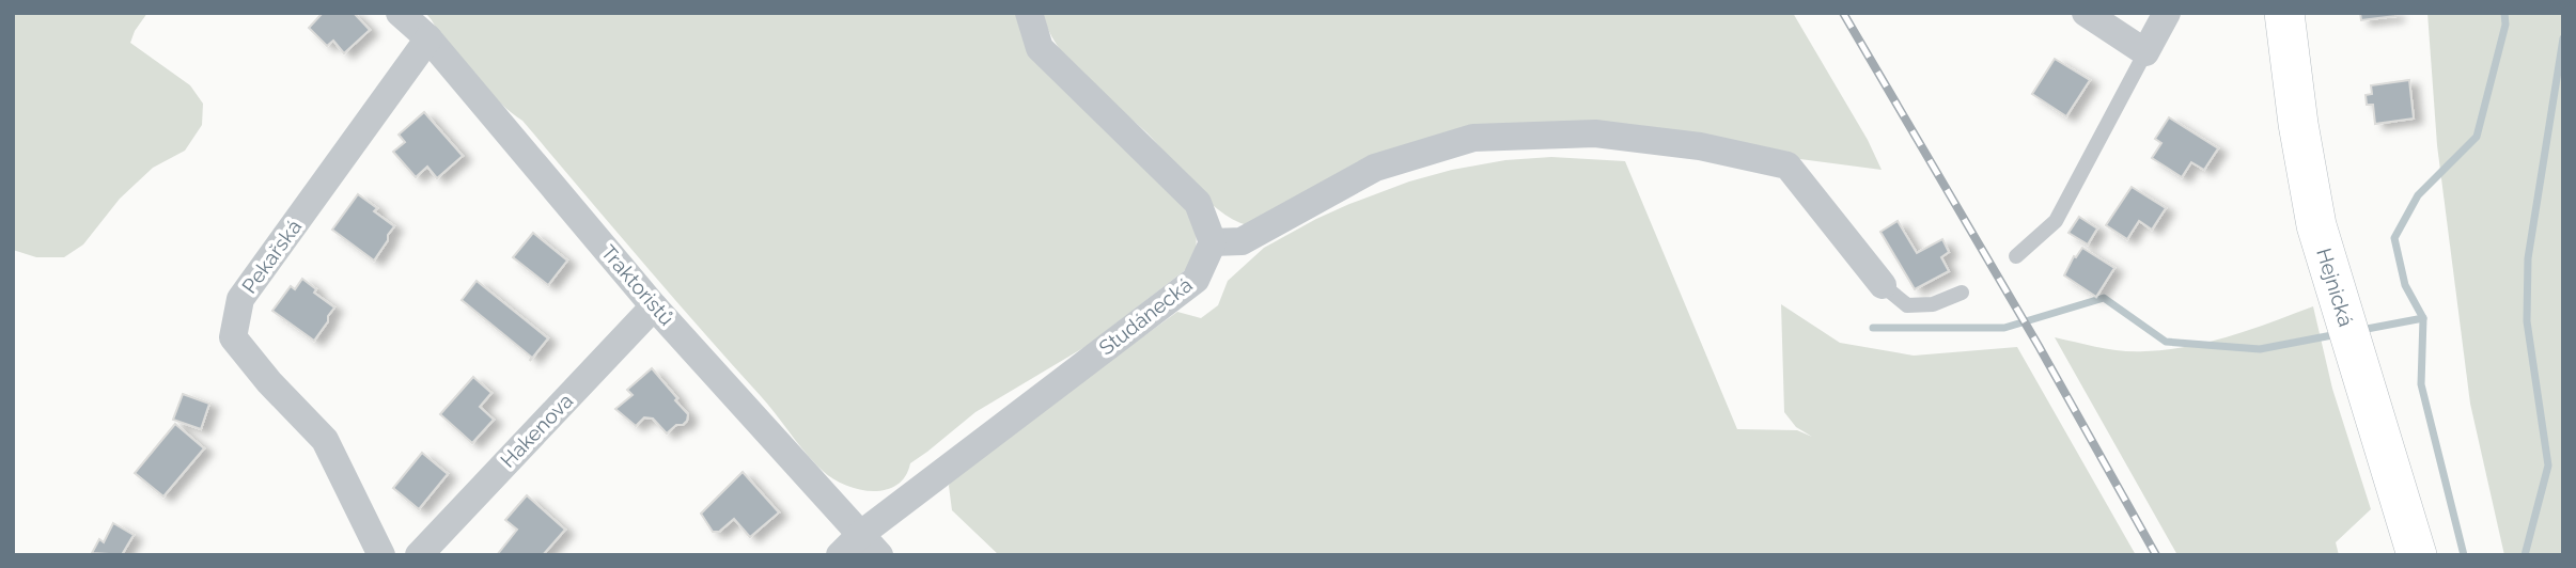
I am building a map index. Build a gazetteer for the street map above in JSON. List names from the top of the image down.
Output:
{
  "streets": {
    "main road": ["Hejnická"],
    "street": [
      "Pekařská",
      "Traktoristů",
      "Studánecká",
      "Hakenova"
    ]
  },
  "crossings": [
    ["Pekařská", "Traktoristů"],
    ["Traktoristů", "Studánecká"],
    ["Traktoristů", "Hakenova"]
  ]
}
